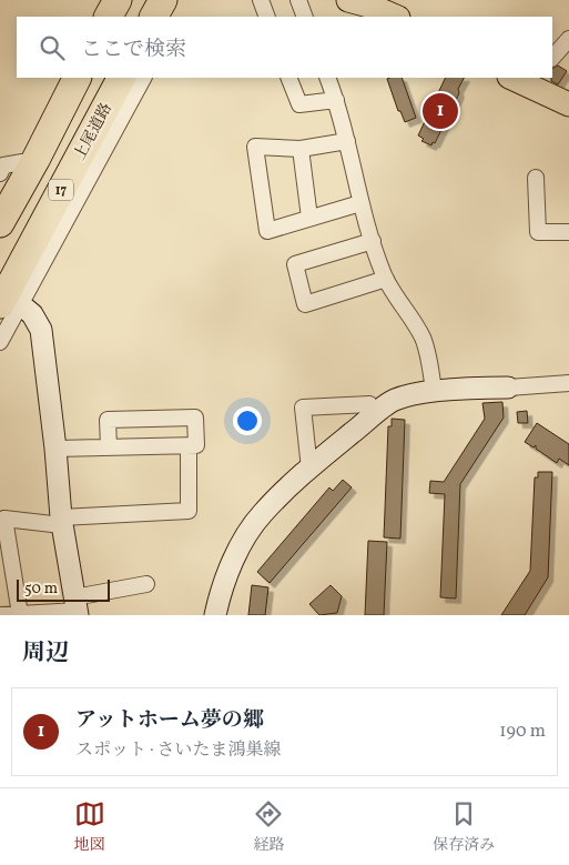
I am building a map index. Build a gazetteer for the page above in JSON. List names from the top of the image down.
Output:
{
  "streets": {
    "highway": ["上尾道路", "17"]
  },
  "scale_bar": "50 m",
  "page": {
    "search": "ここで検索",
    "pins": "1",
    "scale": "50 m",
    "heading": "周辺",
    "list": [
      {
        "mark": "1",
        "name": "アットホーム夢の郷",
        "note": "スポット · さいたま鴻巣線",
        "value": "190 m"
      }
    ],
    "nav": ["地図", "経路", "保存済み"]
  }
}
